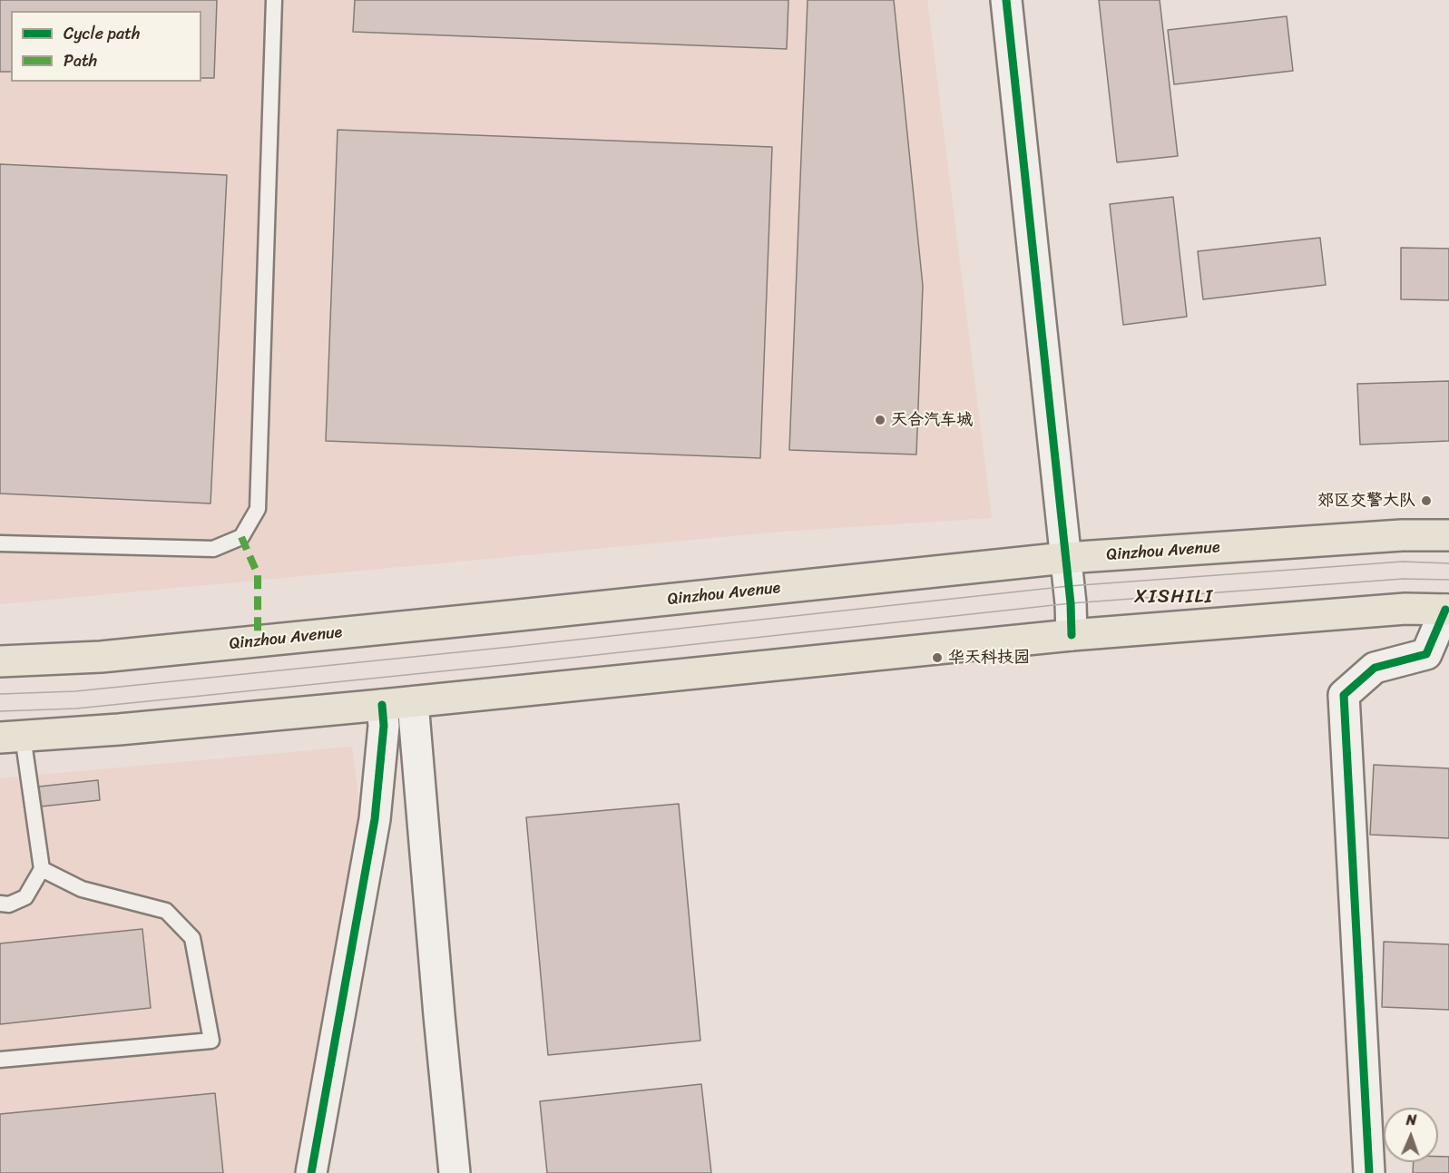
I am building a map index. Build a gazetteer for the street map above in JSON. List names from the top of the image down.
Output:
{
  "streets": {
    "highway": ["Qinzhou Avenue"]
  },
  "districts": ["XISHILI"],
  "places": ["天合汽车城", "郊区交警大队", "华天科技园"],
  "legend": ["Cycle path", "Path"],
  "north": "top"
}
